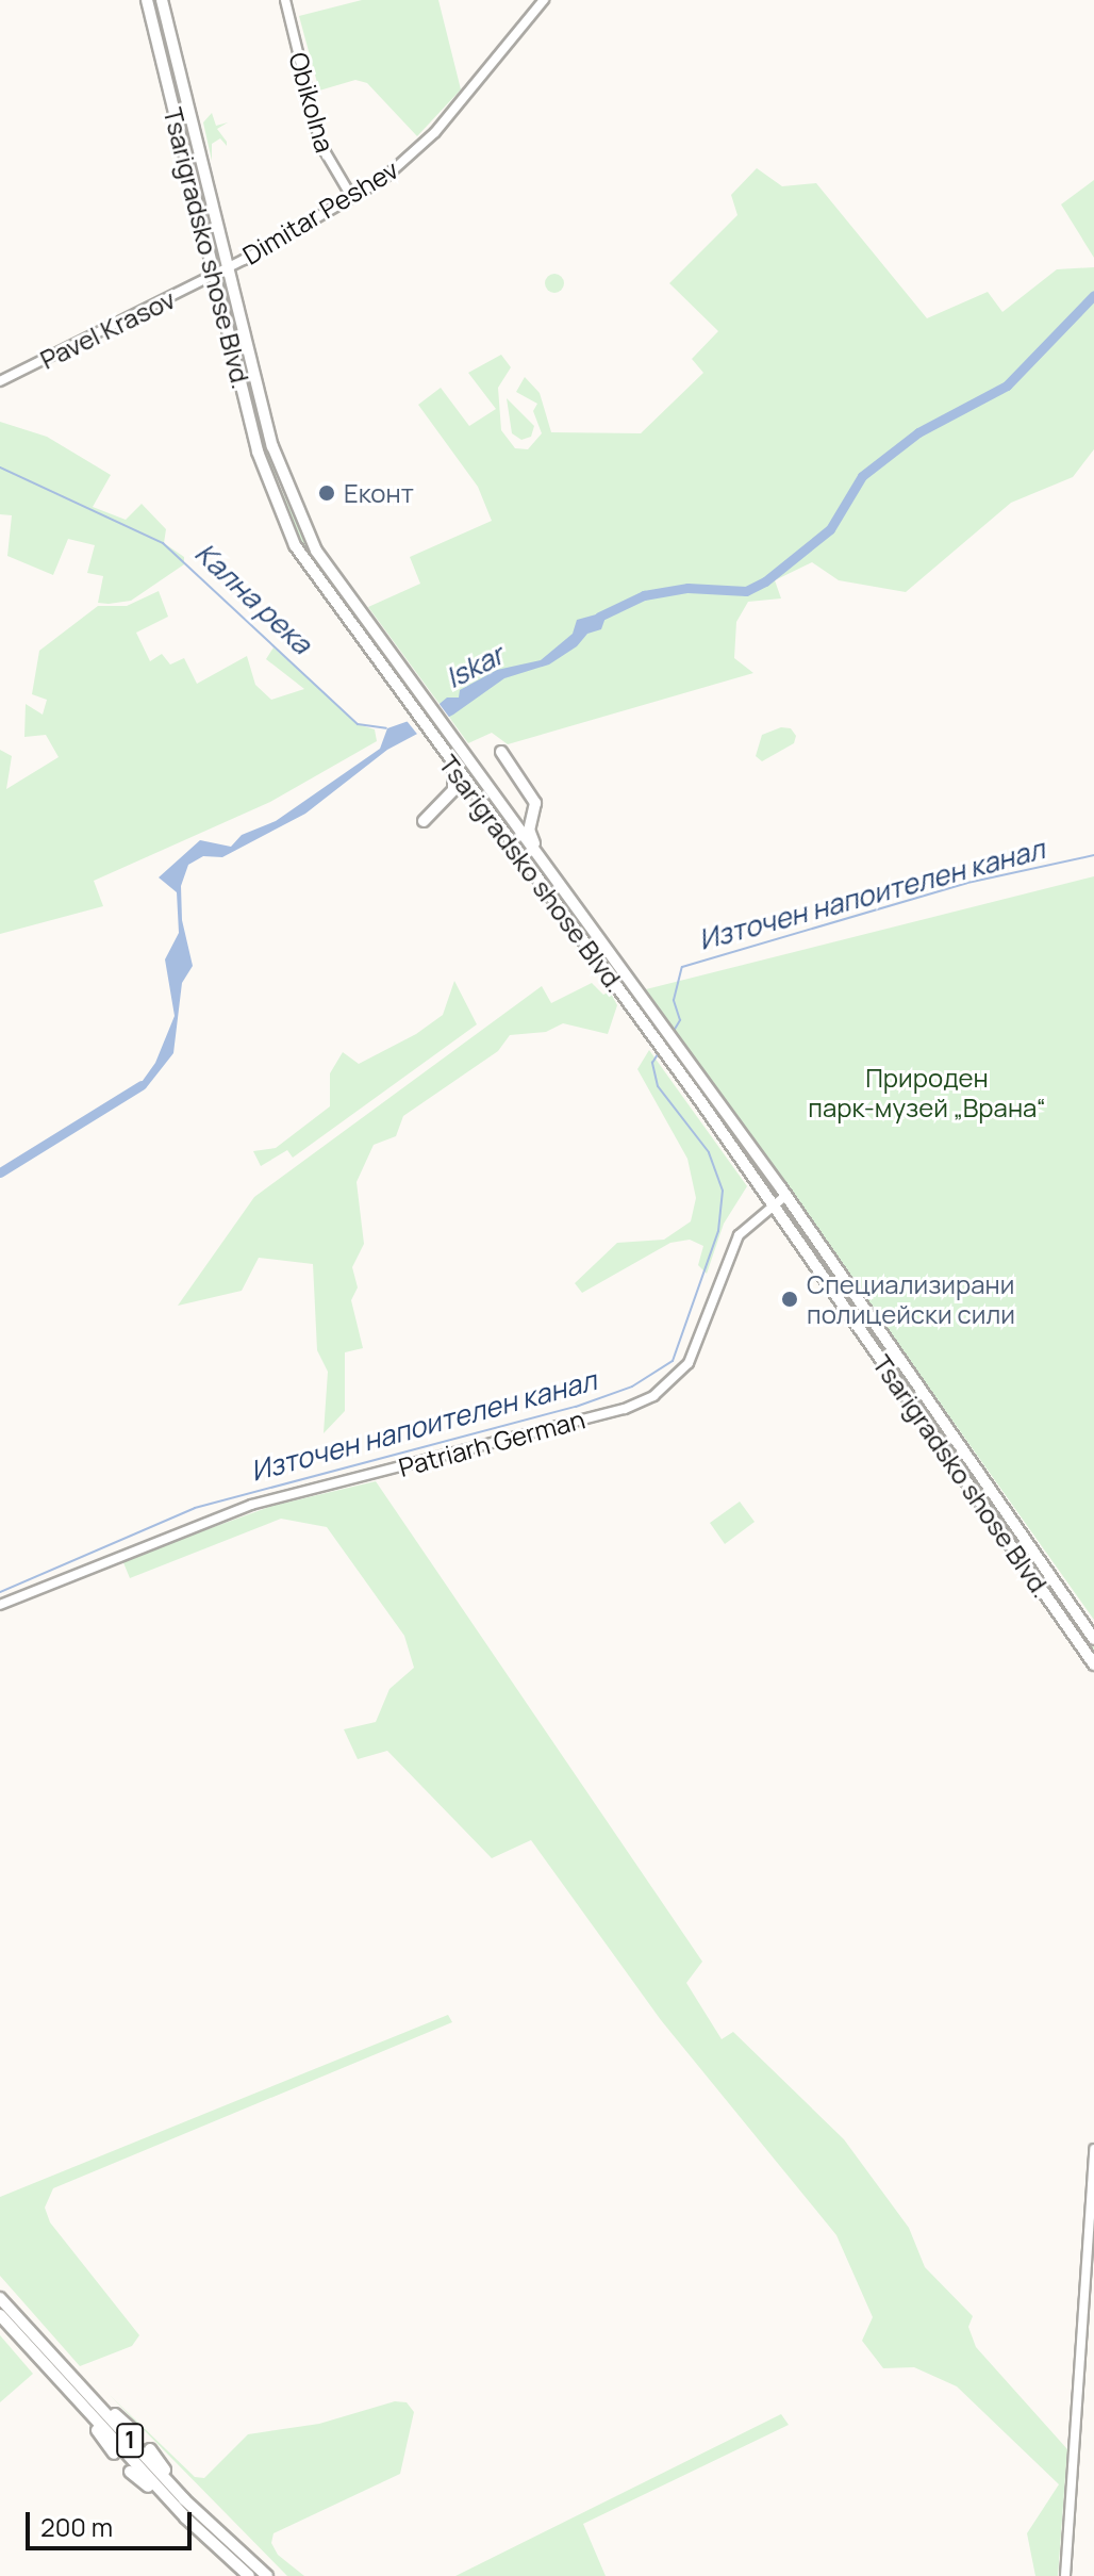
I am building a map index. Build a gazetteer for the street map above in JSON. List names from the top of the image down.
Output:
{
  "streets": {
    "highway": ["Tsarigradsko shose Blvd.", "1"],
    "street": [
      "Obikolna",
      "Dimitar Peshev",
      "Pavel Krasov",
      "Patriarh German"
    ]
  },
  "crossings": [
    ["Obikolna", "Dimitar Peshev"],
    ["Dimitar Peshev", "Tsarigradsko shose Blvd."],
    ["Dimitar Peshev", "Pavel Krasov"],
    ["Tsarigradsko shose Blvd.", "Pavel Krasov"],
    ["Tsarigradsko shose Blvd.", "Patriarh German"]
  ],
  "water": ["Кална река", "Iskar", "Източен напоителен канал"],
  "parks": ["Природен парк-музей „Врана“"],
  "places": ["Еконт", "Специализирани полицейски сили"],
  "scale_bar": "200 m"
}
